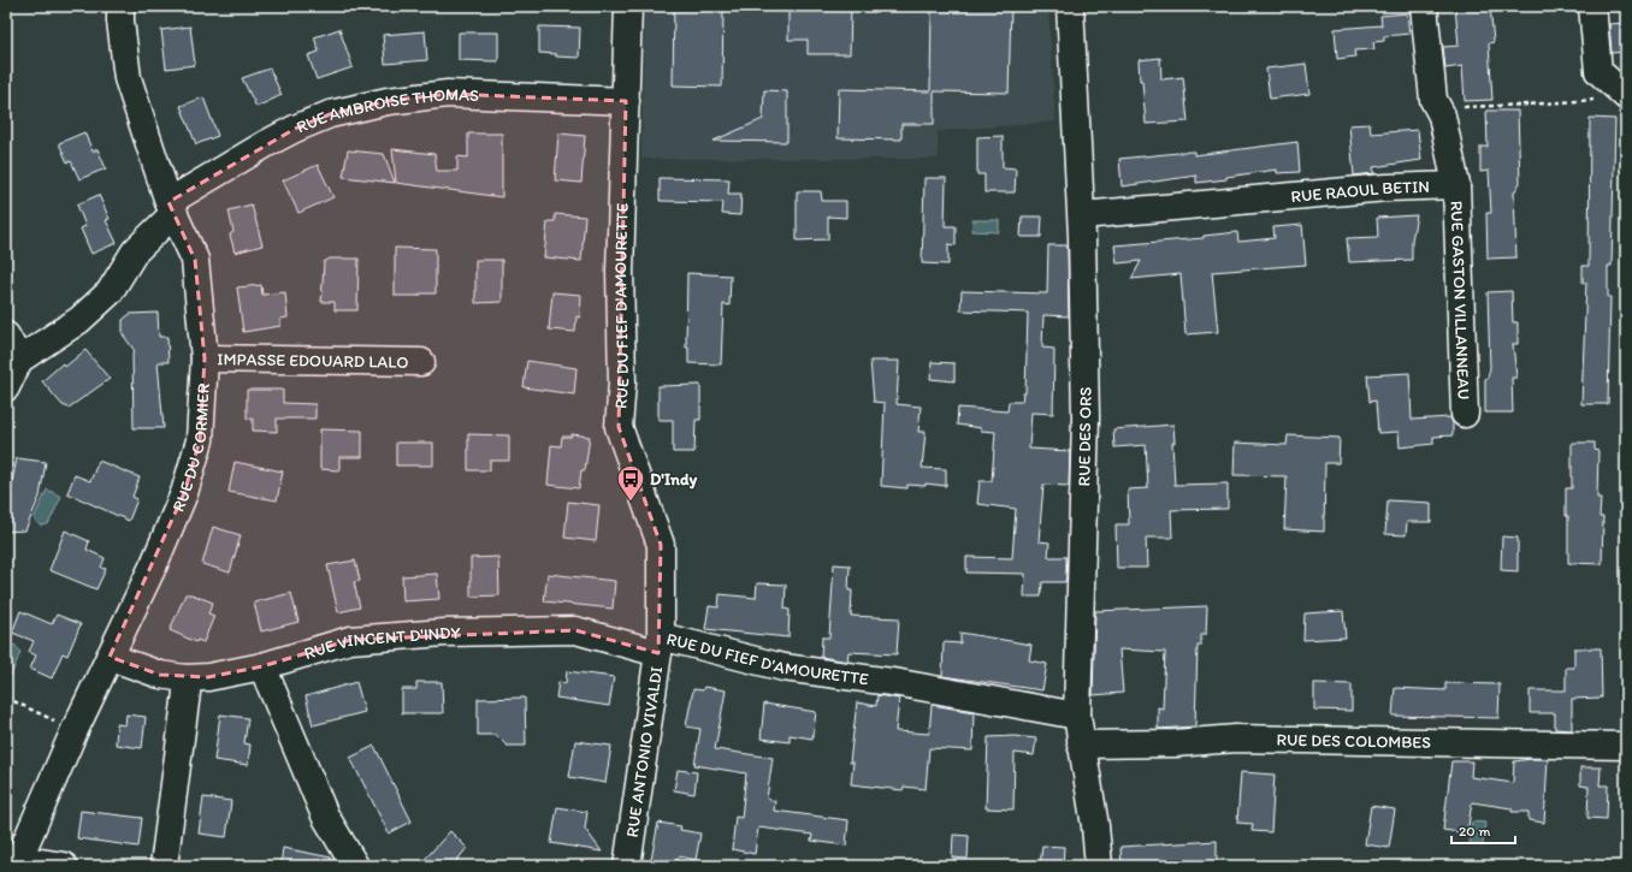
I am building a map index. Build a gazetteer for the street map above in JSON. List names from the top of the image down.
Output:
{
  "streets": {
    "street": [
      "RUE AMBROISE THOMAS",
      "RUE RAOUL BETIN",
      "RUE GASTON VILLANNEAU",
      "RUE DU FIEF D'AMOURETTE",
      "IMPASSE EDOUARD LALO",
      "RUE DES ORS",
      "RUE DU CORMIER",
      "RUE VINCENT D'INDY",
      "RUE DES COLOMBES",
      "RUE ANTONIO VIVALDI"
    ]
  },
  "crossings": [
    ["RUE AMBROISE THOMAS", "RUE DU FIEF D'AMOURETTE"],
    ["RUE AMBROISE THOMAS", "RUE DU CORMIER"],
    ["RUE RAOUL BETIN", "RUE GASTON VILLANNEAU"],
    ["RUE RAOUL BETIN", "RUE DES ORS"],
    ["RUE DU FIEF D'AMOURETTE", "RUE DES ORS"],
    ["RUE DU FIEF D'AMOURETTE", "RUE VINCENT D'INDY"],
    ["RUE DU FIEF D'AMOURETTE", "RUE ANTONIO VIVALDI"],
    ["IMPASSE EDOUARD LALO", "RUE DU CORMIER"],
    ["RUE DES ORS", "RUE DES COLOMBES"],
    ["RUE DU CORMIER", "RUE VINCENT D'INDY"],
    ["RUE VINCENT D'INDY", "RUE ANTONIO VIVALDI"]
  ],
  "places": {
    "bus stop": ["D'Indy"]
  },
  "scale_bar": "20 m"
}
